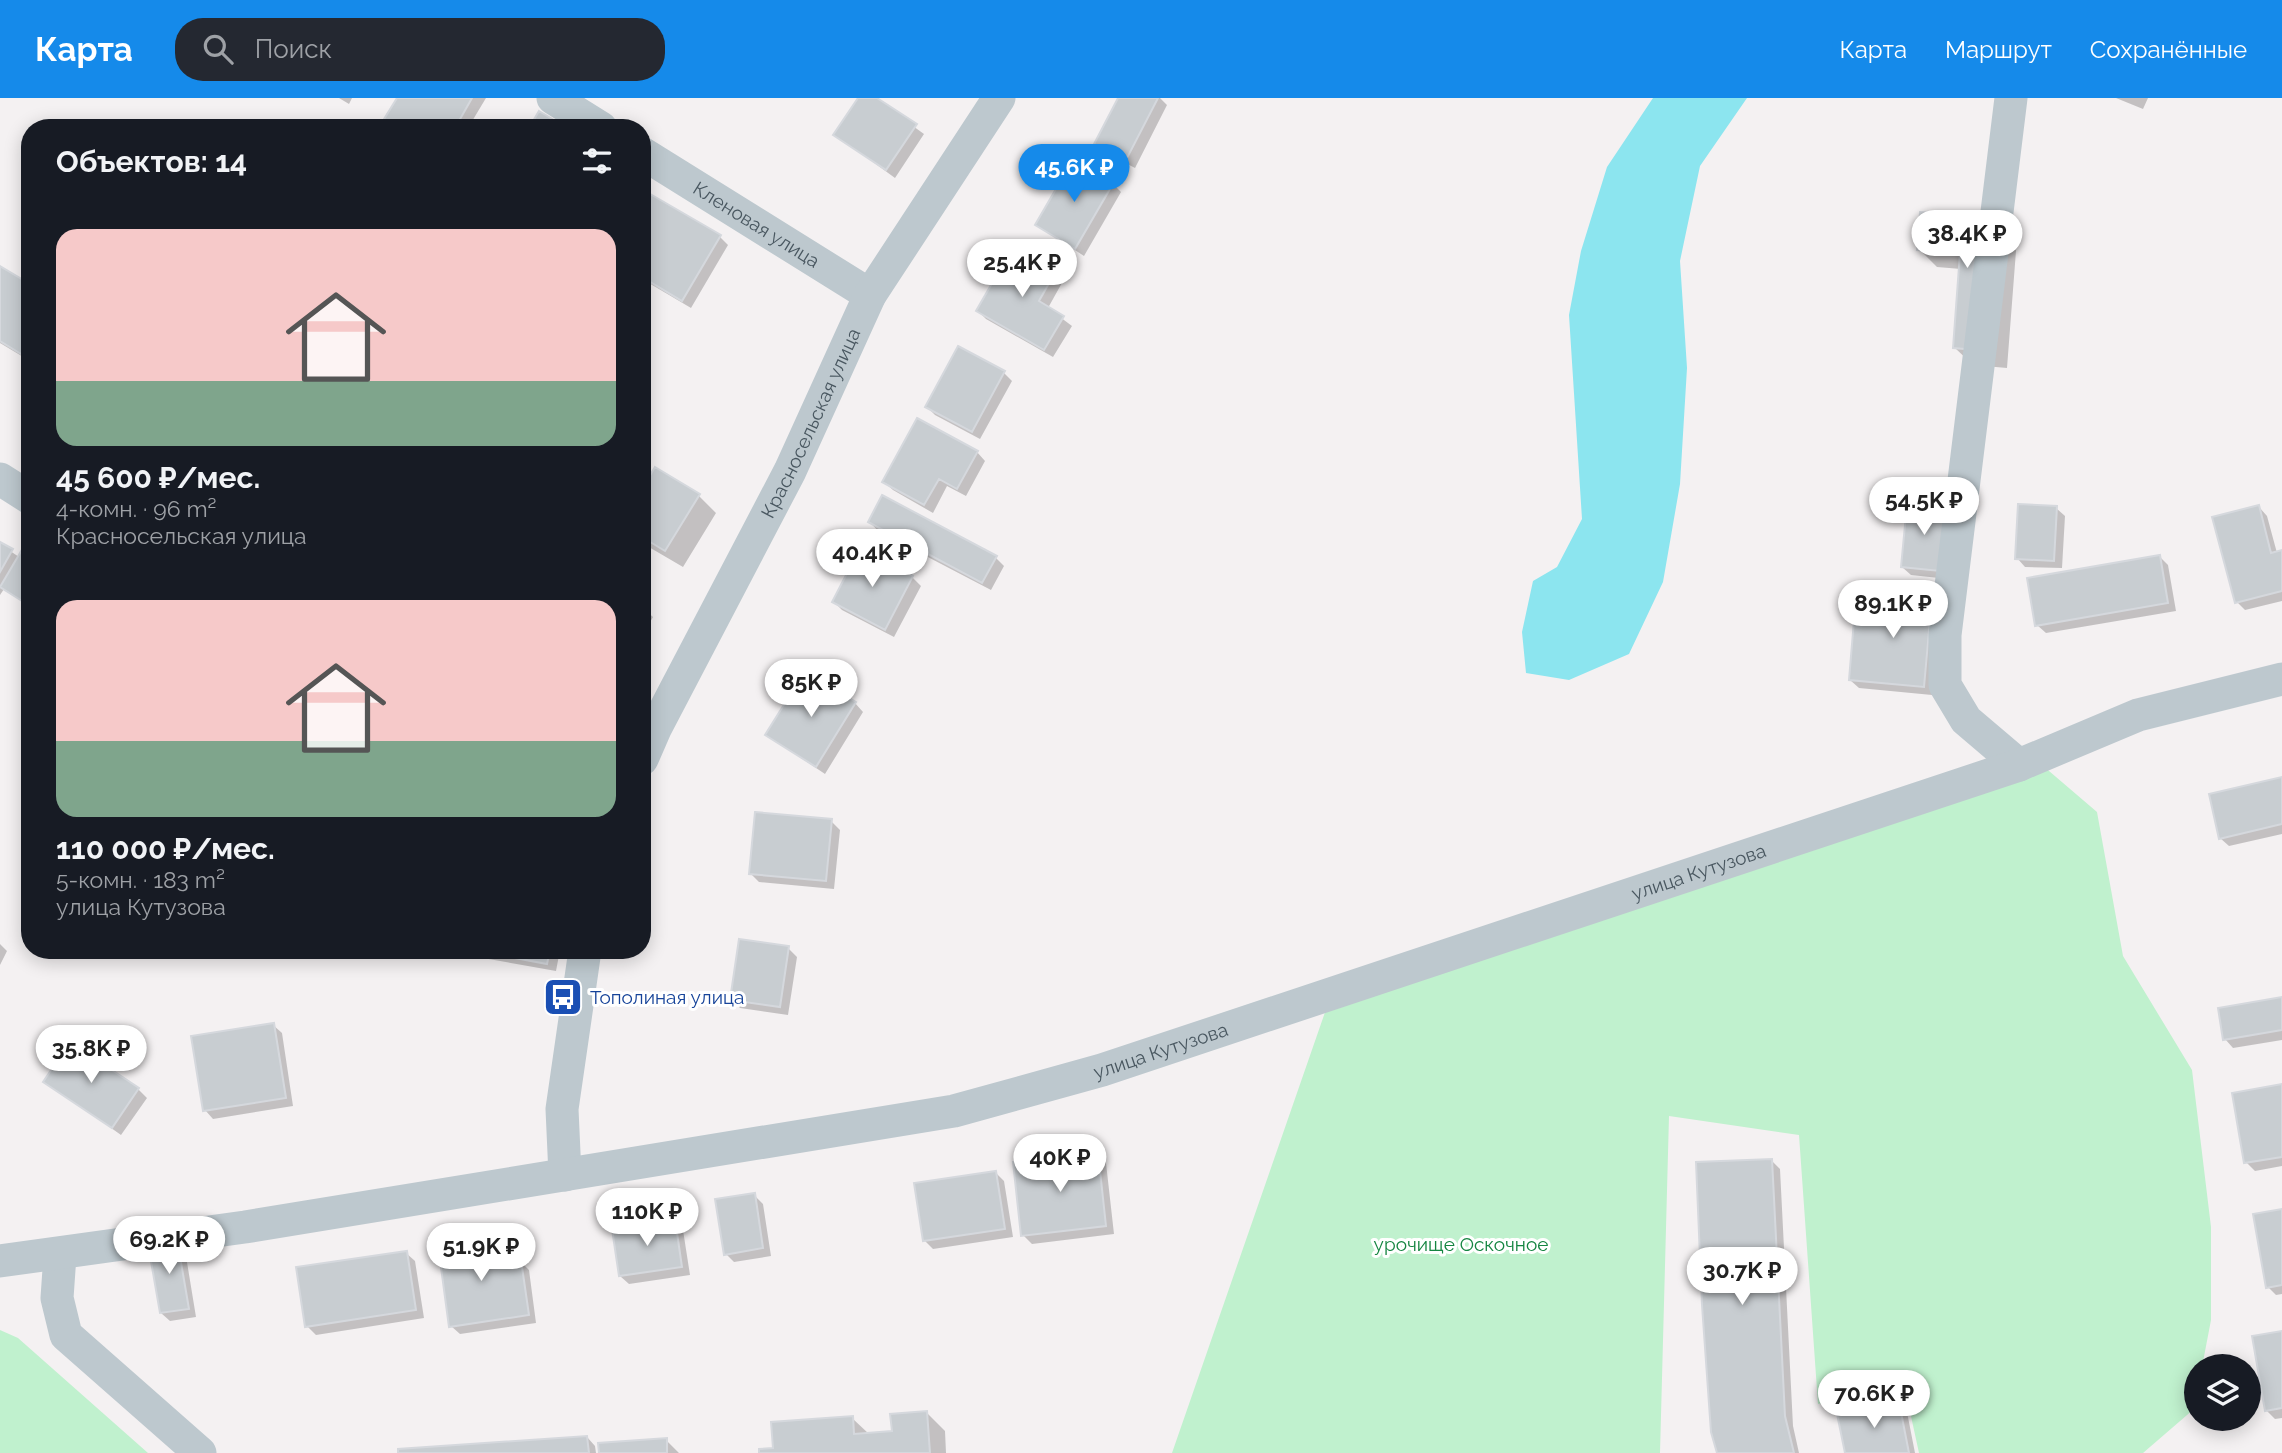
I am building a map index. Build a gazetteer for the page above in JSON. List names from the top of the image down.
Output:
{
  "streets": {
    "street": ["Кленовая улица", "Красносельская улица", "улица Кутузова"]
  },
  "crossings": [
    ["Кленовая улица", "Красносельская улица"]
  ],
  "parks": ["урочище Оскочное"],
  "places": {
    "bus stop": ["Тополиная улица"]
  },
  "page": {
    "header": "Карта",
    "search": "Поиск",
    "nav": ["Карта", "Маршрут", "Сохранённые"],
    "heading": "Объектов: 14",
    "price": [
      "45.6K ₽",
      "38.4K ₽",
      "25.4K ₽",
      "54.5K ₽",
      "40.4K ₽",
      "89.1K ₽",
      "85K ₽",
      "35.8K ₽",
      "40K ₽",
      "110K ₽",
      "69.2K ₽",
      "51.9K ₽",
      "30.7K ₽",
      "70.6K ₽"
    ],
    "list": [
      {
        "name": "45 600 ₽/мес.",
        "note": "4-комн. · 96 m² · Красносельская улица"
      },
      {
        "name": "110 000 ₽/мес.",
        "note": "5-комн. · 183 m² · улица Кутузова"
      }
    ]
  }
}
